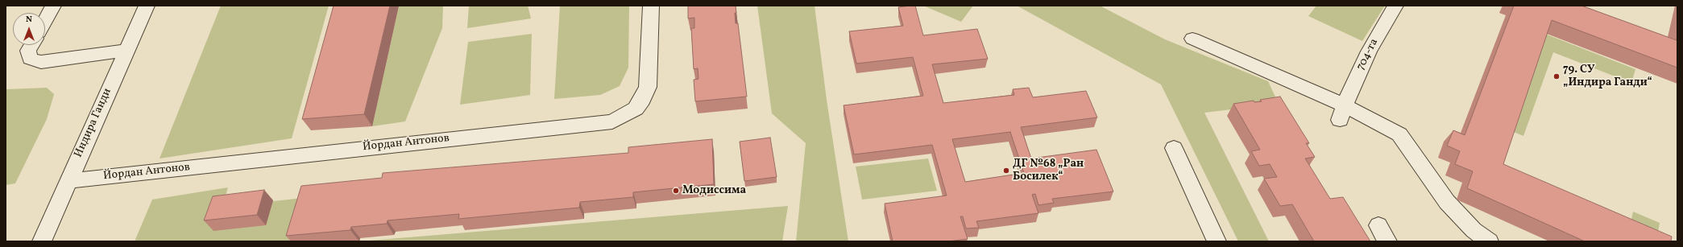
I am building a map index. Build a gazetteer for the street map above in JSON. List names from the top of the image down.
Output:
{
  "streets": {
    "street": ["704-та", "Индира Ганди", "Йордан Антонов"]
  },
  "crossings": [
    ["Индира Ганди", "Йордан Антонов"]
  ],
  "places": ["79. СУ „Индира Ганди“", "ДГ №68 „Ран Босилек“", "Модиссима"],
  "north": "top"
}
